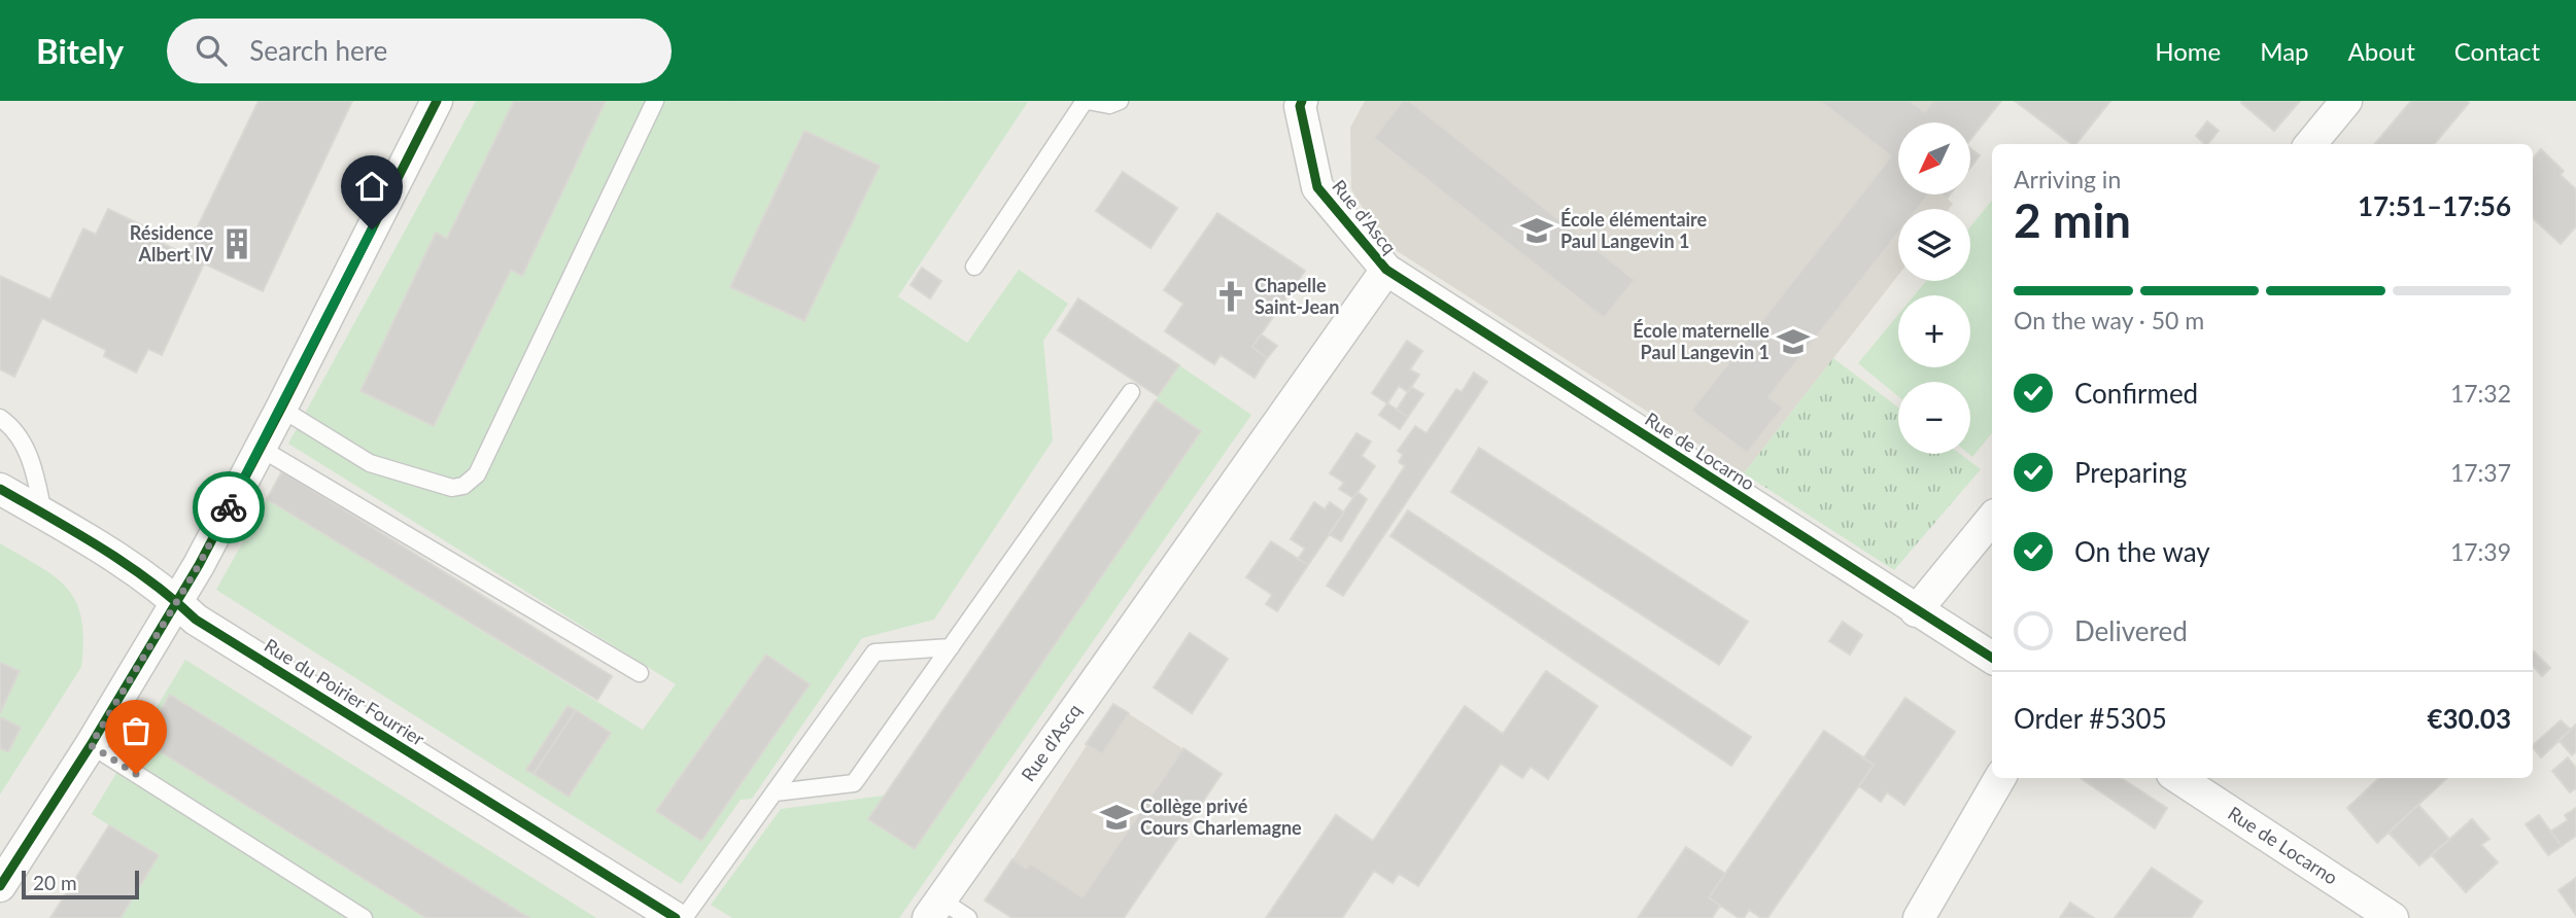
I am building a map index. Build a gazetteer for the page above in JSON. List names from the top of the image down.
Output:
{
  "streets": {
    "street": ["Rue d'Ascq", "Rue de Locarno", "Rue du Poirier Fourrier"]
  },
  "crossings": [
    ["Rue d'Ascq", "Rue de Locarno"]
  ],
  "places": {
    "school or university": ["École élémentaire Paul Langevin 1", "École maternelle Paul Langevin 1", "Collège privé Cours Charlemagne"],
    "building": ["Résidence Albert IV"],
    "church": ["Chapelle Saint-Jean"]
  },
  "scale_bar": "20 m",
  "north": "bottom left",
  "page": {
    "header": "Bitely",
    "search": "Search here",
    "nav": [
      "Home",
      "Map",
      "About",
      "Contact"
    ],
    "map_buttons": ["+", "−"],
    "heading": ["2 min", "Arriving in", "17:51–17:56"],
    "panel": ["Order #5305", "€30.03"],
    "bar": "On the way · 50 m",
    "list": [
      ["Confirmed", "17:32"],
      ["Preparing", "17:37"],
      ["On the way", "17:39"],
      "Delivered"
    ],
    "scale": "20 m"
  }
}
